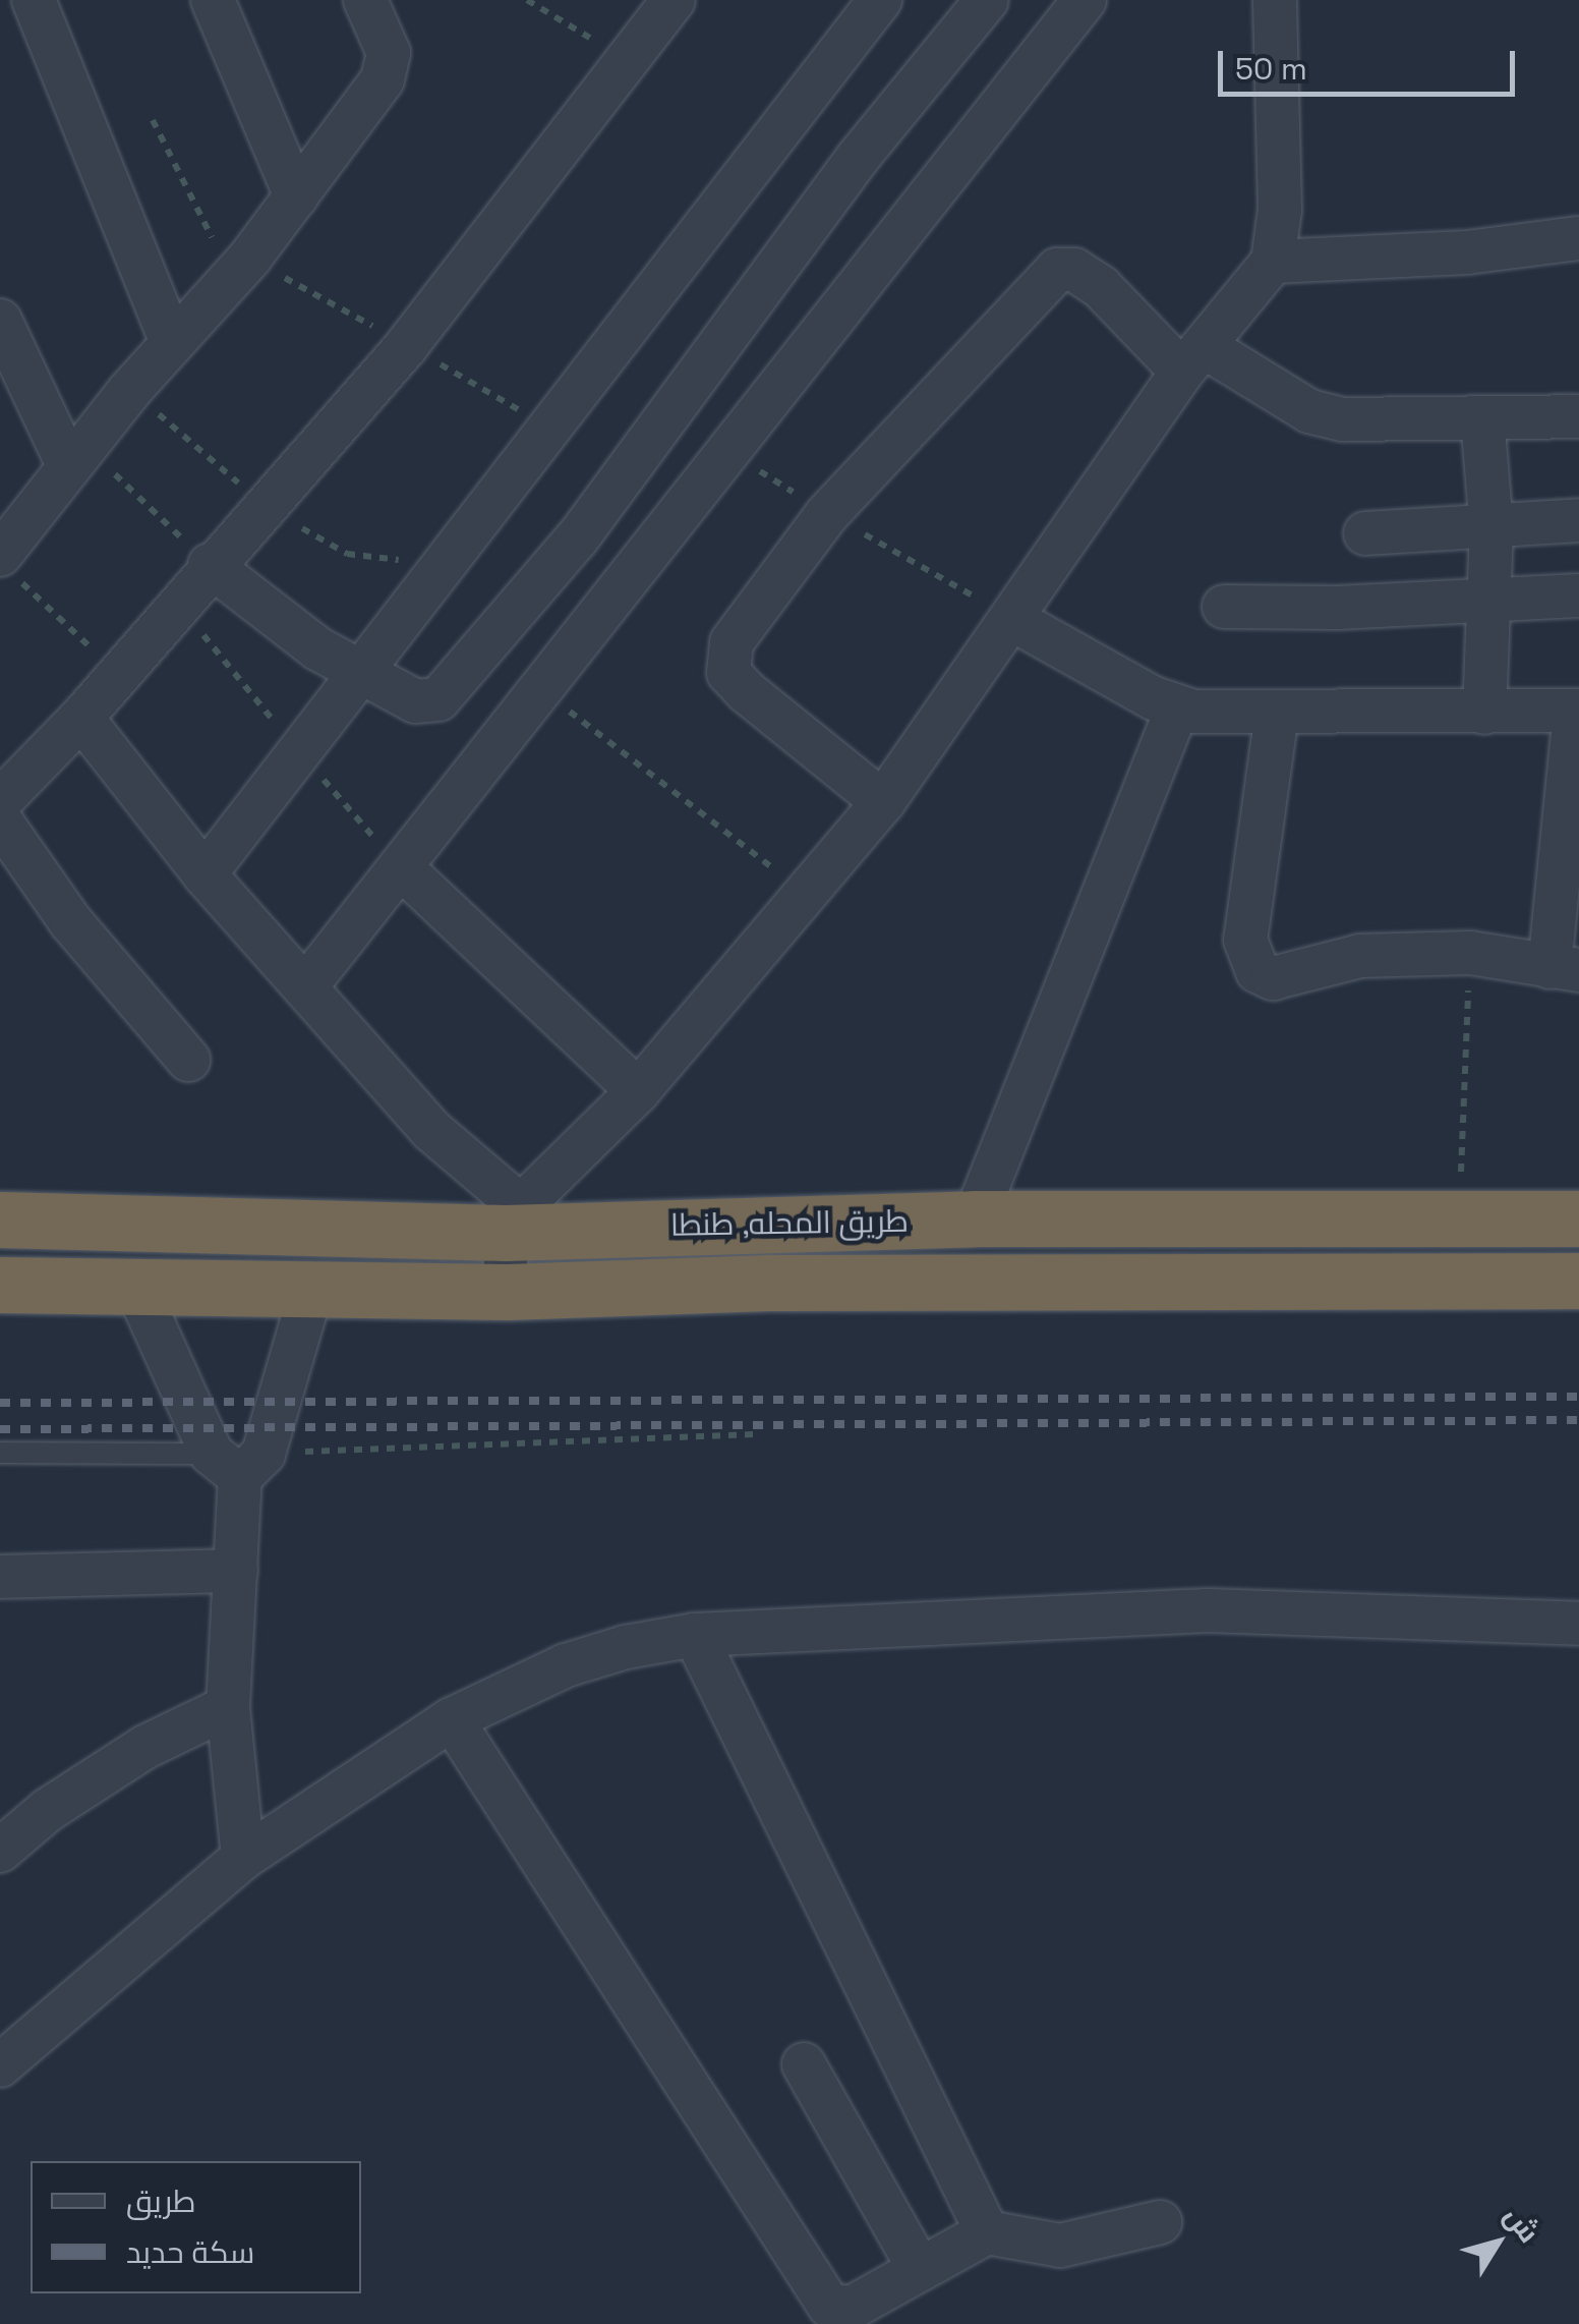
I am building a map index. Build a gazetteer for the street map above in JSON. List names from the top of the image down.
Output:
{
  "streets": {
    "highway": ["طريق المحله, طنطا"]
  },
  "legend": ["طريق", "سكة حديد"],
  "scale_bar": "50 m",
  "north": "top right"
}
